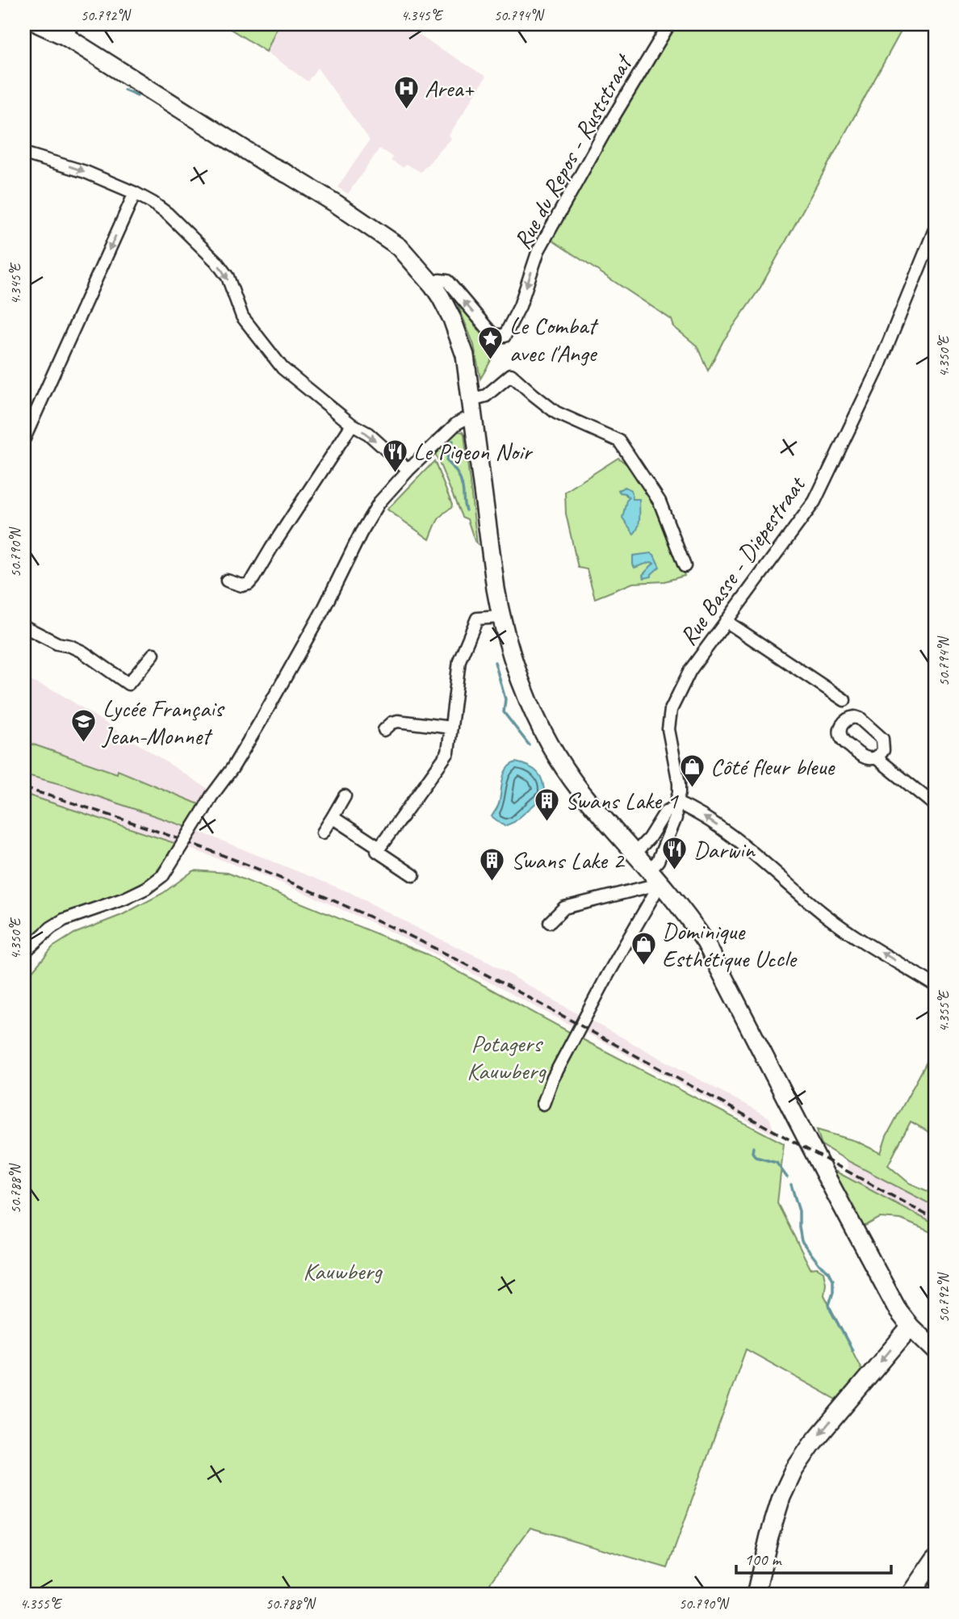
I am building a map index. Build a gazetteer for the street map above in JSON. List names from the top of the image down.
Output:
{
  "streets": {
    "street": ["Rue du Repos - Ruststraat", "Rue Basse - Diepestraat"]
  },
  "parks": ["Potagers Kauwberg", "Kauwberg"],
  "places": {
    "hospital": ["Area+"],
    "place": ["Le Combat avec l'Ange"],
    "restaurant": ["Le Pigeon Noir", "Darwin"],
    "school or university": ["Lycée Français Jean-Monnet"],
    "shop": ["Côté fleur bleue", "Dominique Esthétique Uccle"],
    "building": ["Swans Lake 1", "Swans Lake 2"]
  },
  "scale_bar": "100 m",
  "coordinates": [
    "50.792°N",
    "4.345°E",
    "50.794°N",
    "4.350°E",
    "50.790°N",
    "4.355°E",
    "50.788°N"
  ]
}
